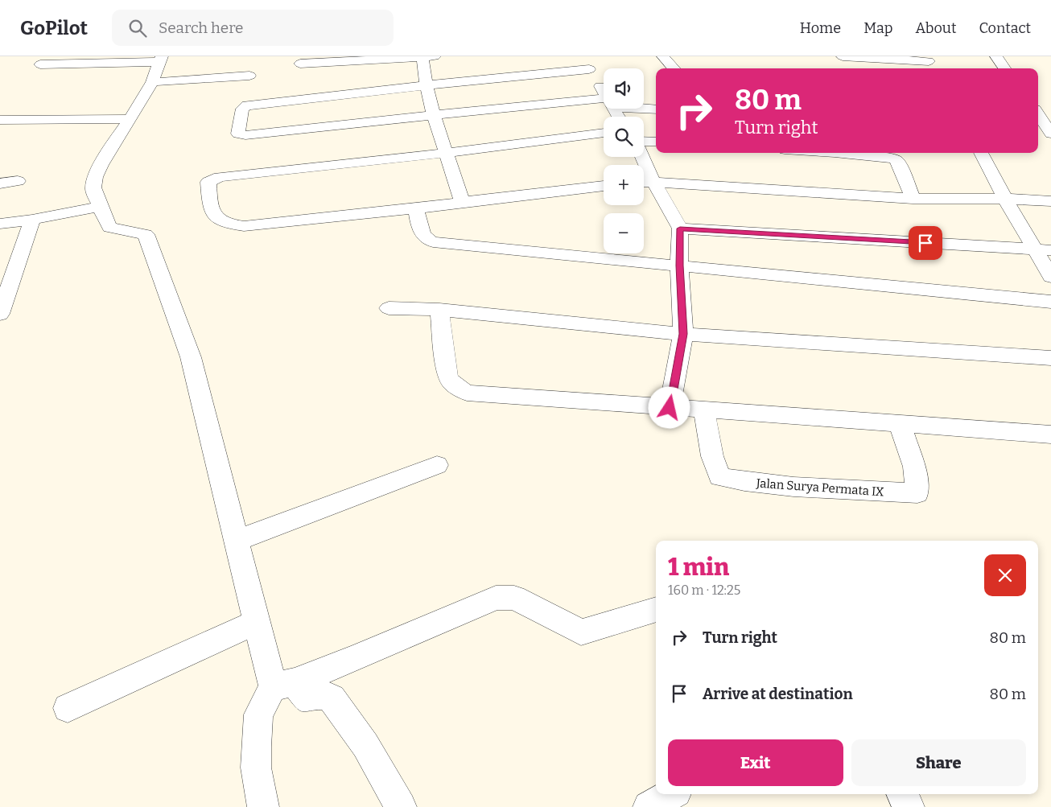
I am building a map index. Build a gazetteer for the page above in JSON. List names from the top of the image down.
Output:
{
  "streets": {
    "street": ["Jalan Surya Permata IX"]
  },
  "page": {
    "header": "GoPilot",
    "search": "Search here",
    "nav": [
      "Home",
      "Map",
      "About",
      "Contact"
    ],
    "map_buttons": ["+", "−"],
    "turn": ["80 m", "Turn right"],
    "heading": ["1 min", "160 m · 12:25"],
    "list": [
      {
        "name": "Turn right",
        "value": "80 m"
      },
      {
        "name": "Arrive at destination",
        "value": "80 m"
      }
    ],
    "buttons": ["Exit", "Share"]
  }
}
